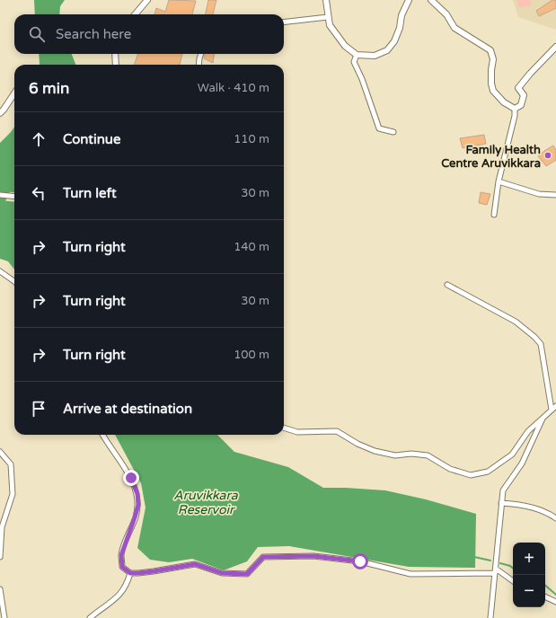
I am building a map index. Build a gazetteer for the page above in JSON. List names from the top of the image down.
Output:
{
  "water": ["Aruvikkara Reservoir"],
  "places": ["Family Health Centre Aruvikkara"],
  "page": {
    "search": "Search here",
    "heading": ["6 min", "Walk · 410 m"],
    "list": [
      ["Continue", "110 m"],
      ["Turn left", "30 m"],
      ["Turn right", "140 m"],
      ["Turn right", "30 m"],
      ["Turn right", "100 m"],
      "Arrive at destination"
    ],
    "map_buttons": ["+", "−"]
  }
}
